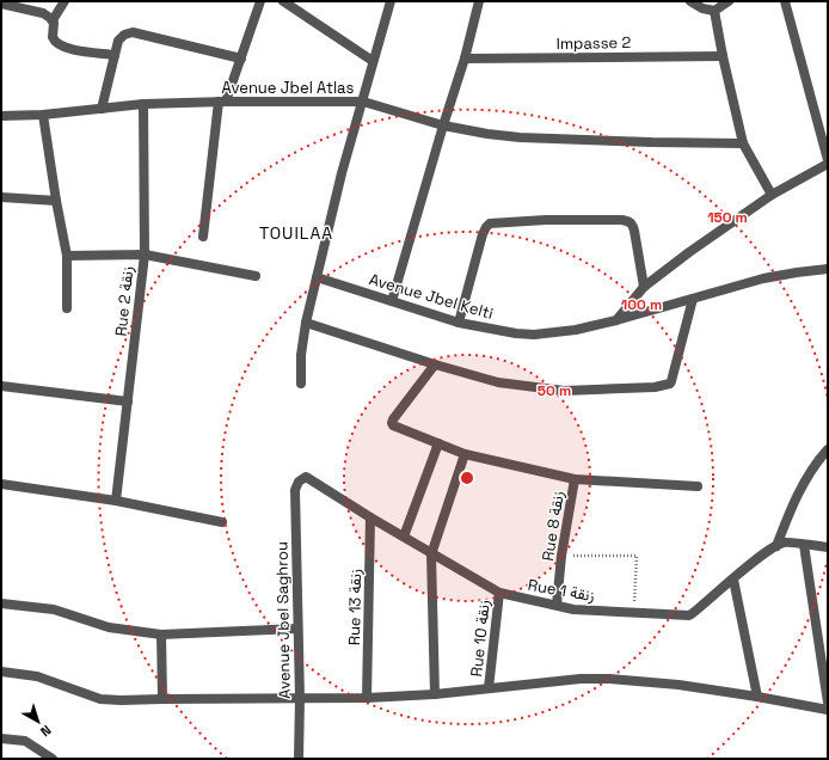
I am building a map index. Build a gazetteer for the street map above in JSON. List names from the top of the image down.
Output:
{
  "streets": {
    "street": [
      "Impasse 2",
      "Avenue Jbel Atlas",
      "Avenue Jbel Kelti",
      "Rue 2 زنقة",
      "Rue 8 زنقة",
      "Rue 1 زنقة",
      "Rue 13 زنقة",
      "Avenue Jbel Saghrou",
      "Rue 10 زنقة"
    ]
  },
  "crossings": [
    ["Avenue Jbel Atlas", "Rue 2 زنقة"],
    ["Rue 8 زنقة", "Rue 1 زنقة"],
    ["Rue 1 زنقة", "Rue 13 زنقة"],
    ["Rue 1 زنقة", "Avenue Jbel Saghrou"],
    ["Rue 1 زنقة", "Rue 10 زنقة"]
  ],
  "districts": ["TOUILAA"],
  "north": "bottom right",
  "rings": ["150 m", "100 m", "50 m"]
}
